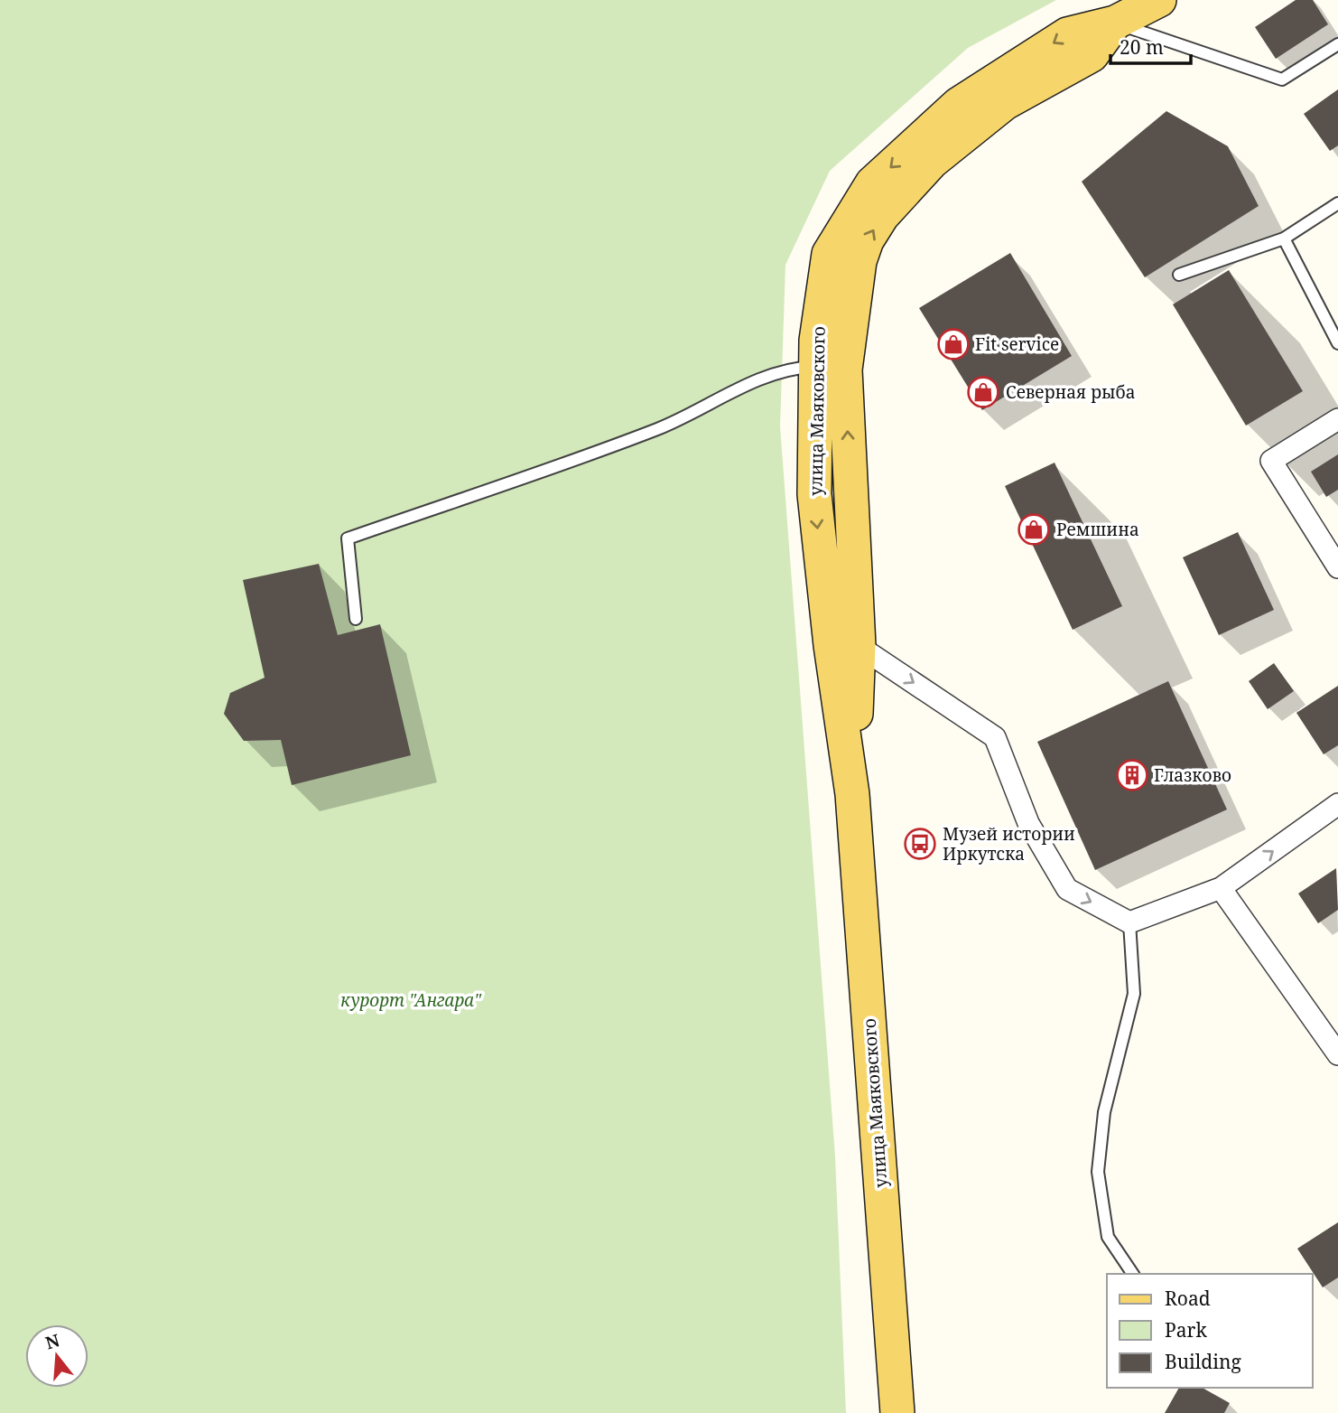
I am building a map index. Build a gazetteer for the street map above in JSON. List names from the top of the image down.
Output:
{
  "streets": {
    "main road": ["улица Маяковского"]
  },
  "parks": ["курорт \"Ангара\""],
  "places": {
    "shop": ["Fit service", "Северная рыба", "Ремшина"],
    "building": ["Глазково"],
    "bus stop": ["Музей истории Иркутска"]
  },
  "legend": ["Road", "Park", "Building"],
  "scale_bar": "20 m",
  "north": "top"
}
